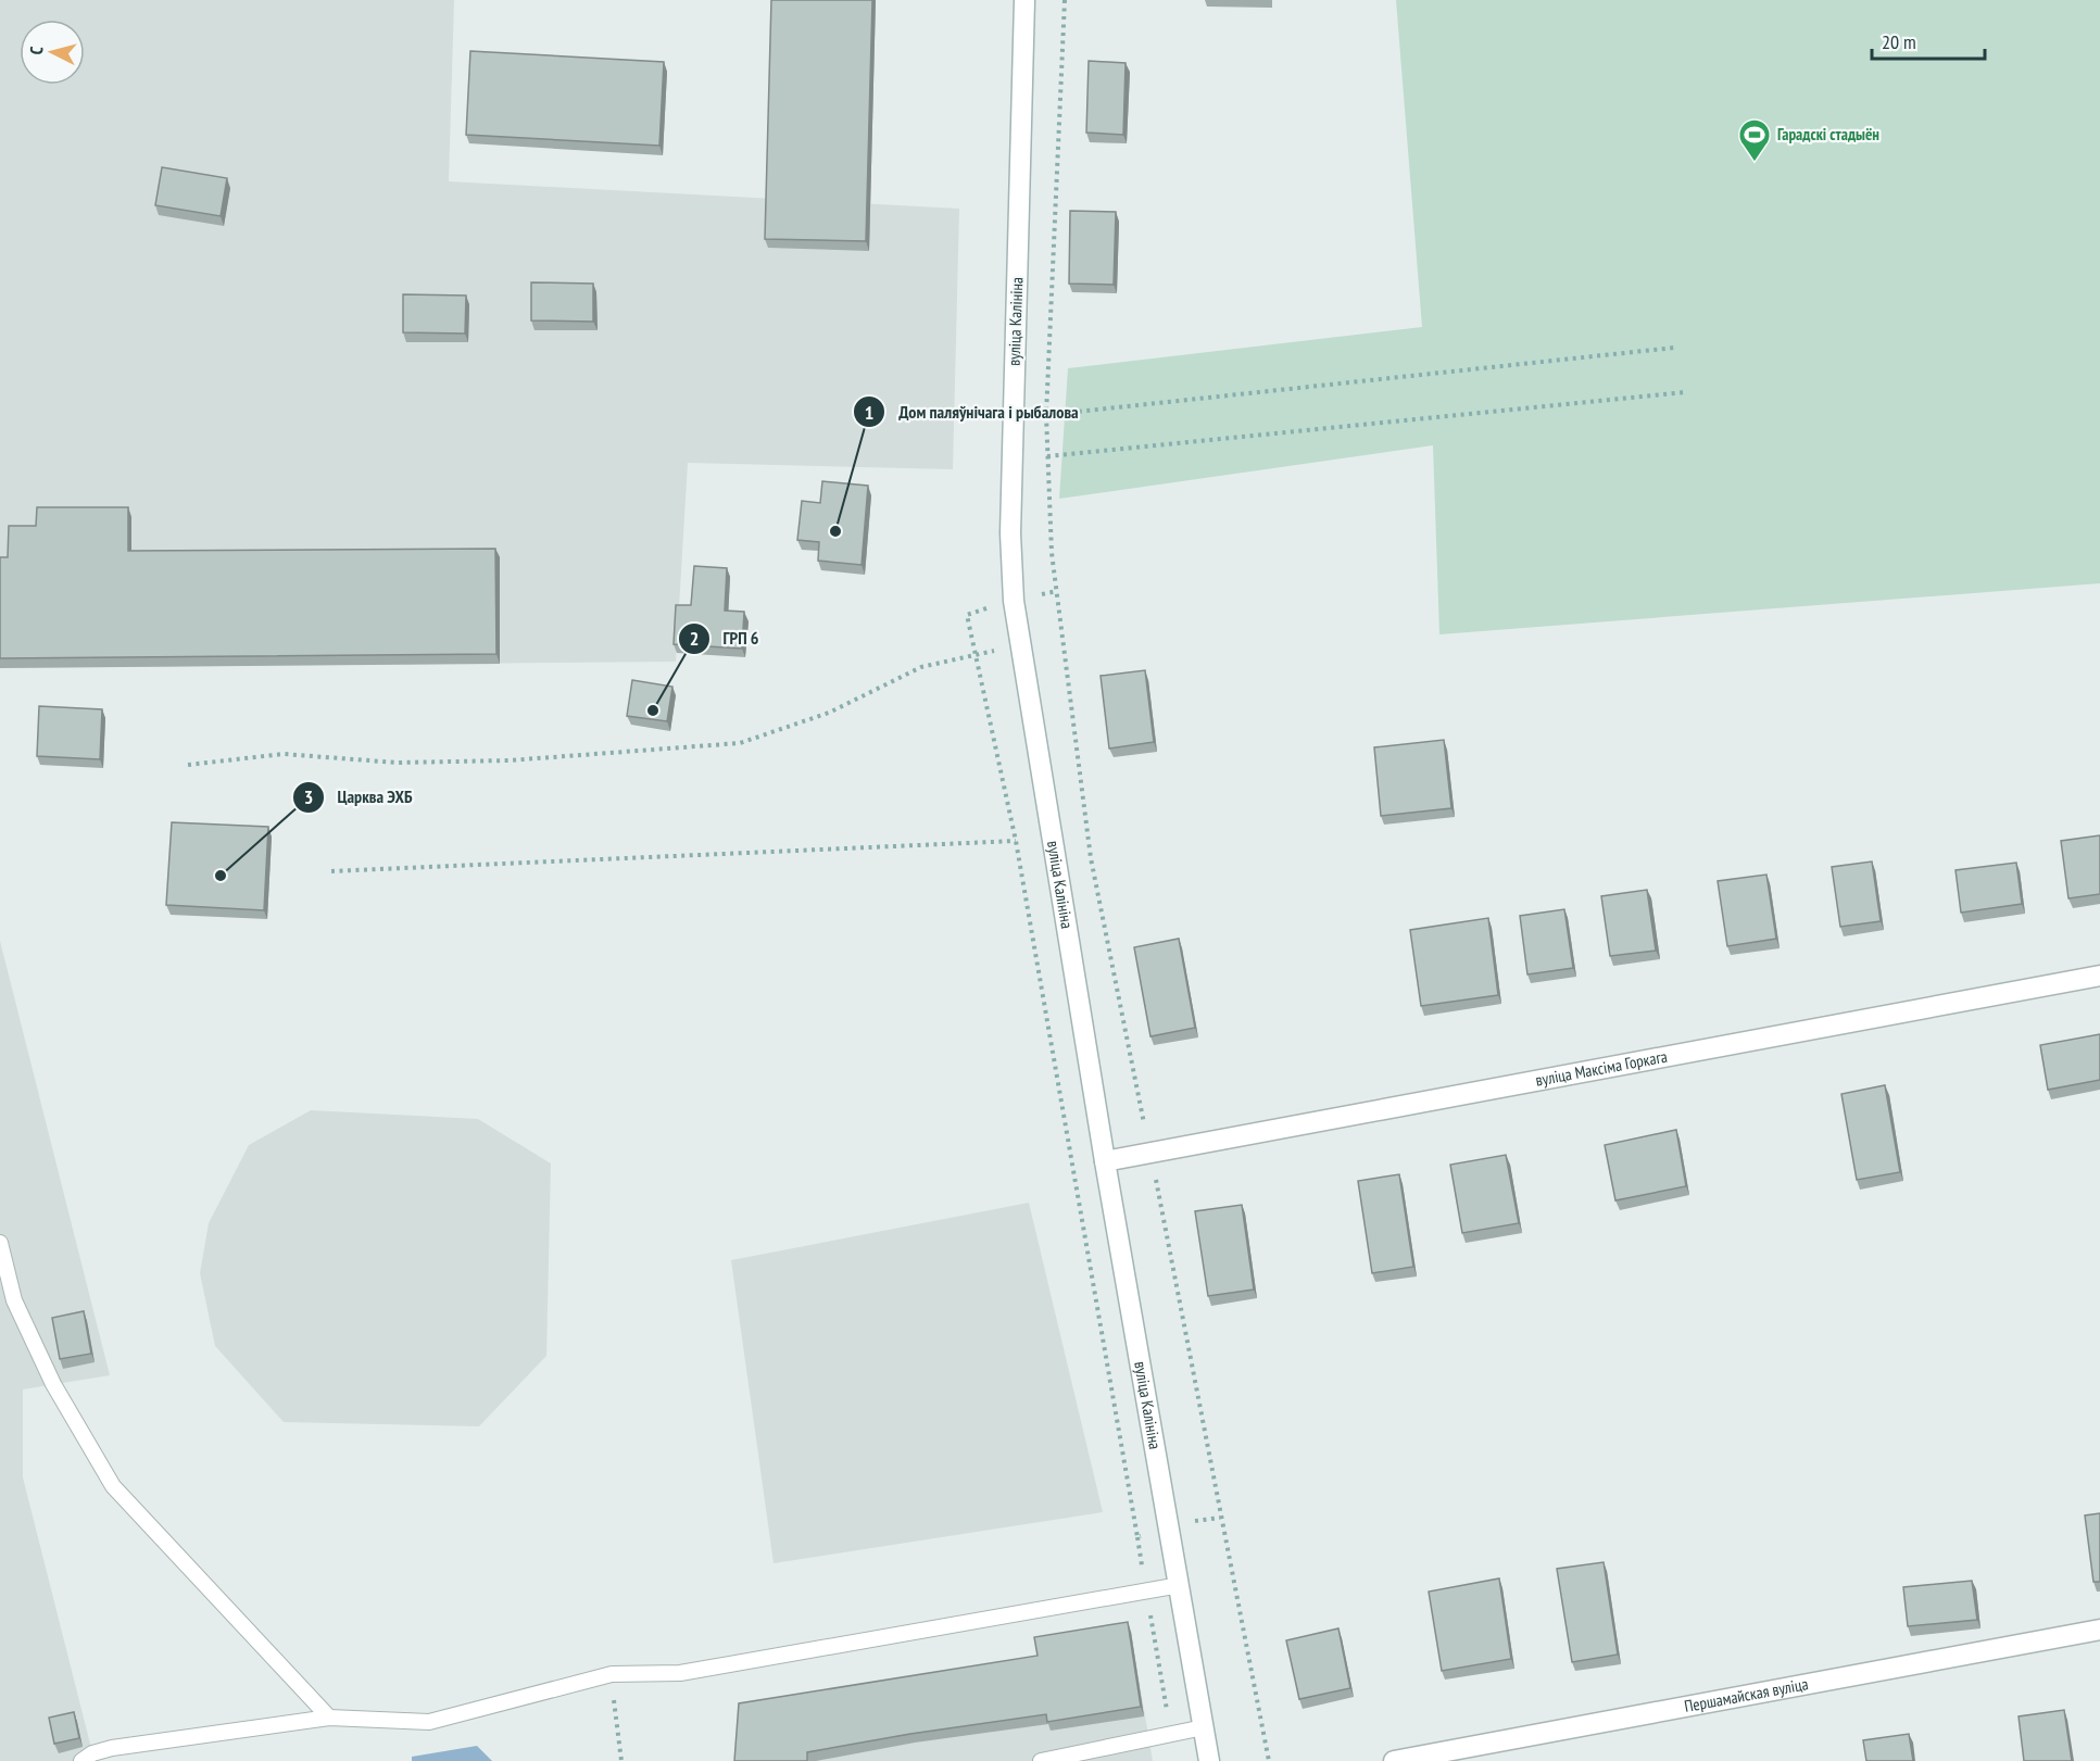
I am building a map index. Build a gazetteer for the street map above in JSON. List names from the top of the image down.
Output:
{
  "streets": {
    "main road": ["вуліца Калініна", "вуліца Максіма Горкага", "Першамайская вуліца"]
  },
  "crossings": [
    ["вуліца Калініна", "вуліца Максіма Горкага"]
  ],
  "places": {
    "sports": ["Гарадскі стадыён"],
    "other": ["Дом паляўнічага і рыбалова", "ГРП 6", "Царква ЭХБ"]
  },
  "scale_bar": "20 m",
  "north": "left"
}
